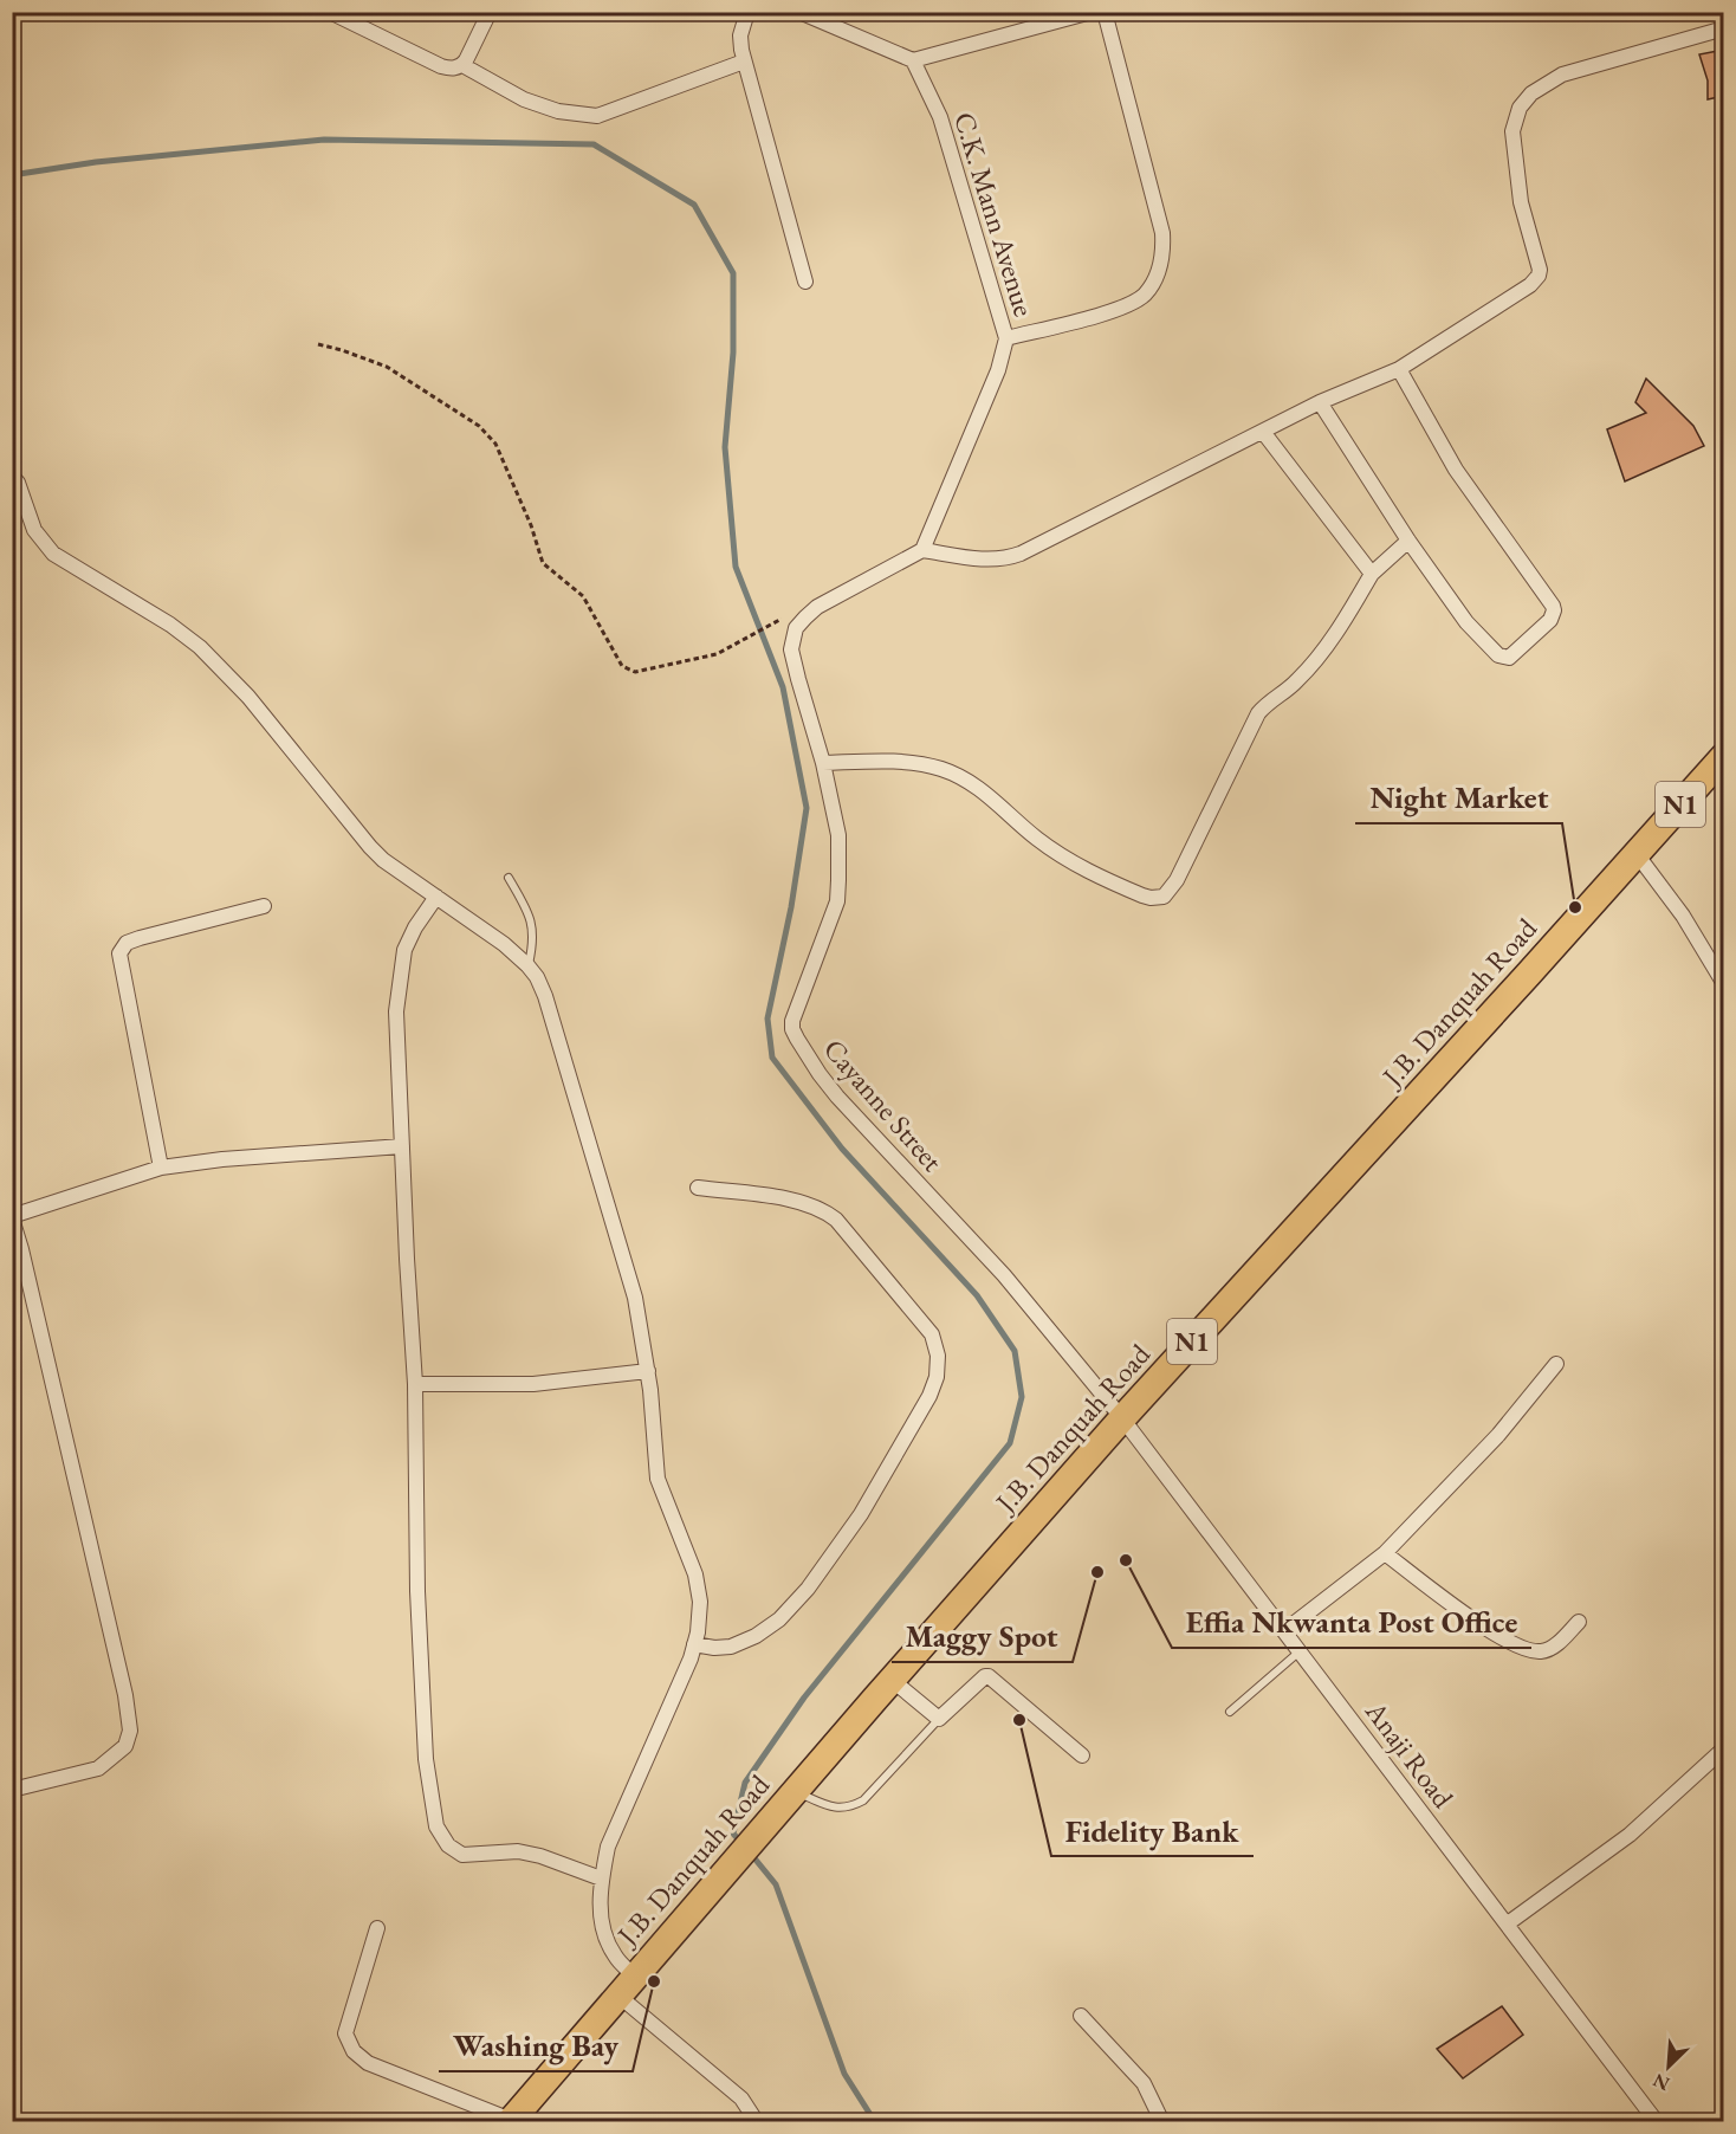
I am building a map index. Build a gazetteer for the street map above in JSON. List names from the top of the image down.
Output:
{
  "streets": {
    "highway": ["N1", "J.B. Danquah Road"],
    "street": ["C.K. Mann Avenue", "Cayanne Street", "Anaji Road"]
  },
  "crossings": [
    ["J.B. Danquah Road", "Cayanne Street"],
    ["J.B. Danquah Road", "Anaji Road"],
    ["Cayanne Street", "Anaji Road"]
  ],
  "places": [
    "Night Market",
    "Effia Nkwanta Post Office",
    "Maggy Spot",
    "Fidelity Bank",
    "Washing Bay"
  ],
  "north": "bottom left"
}
